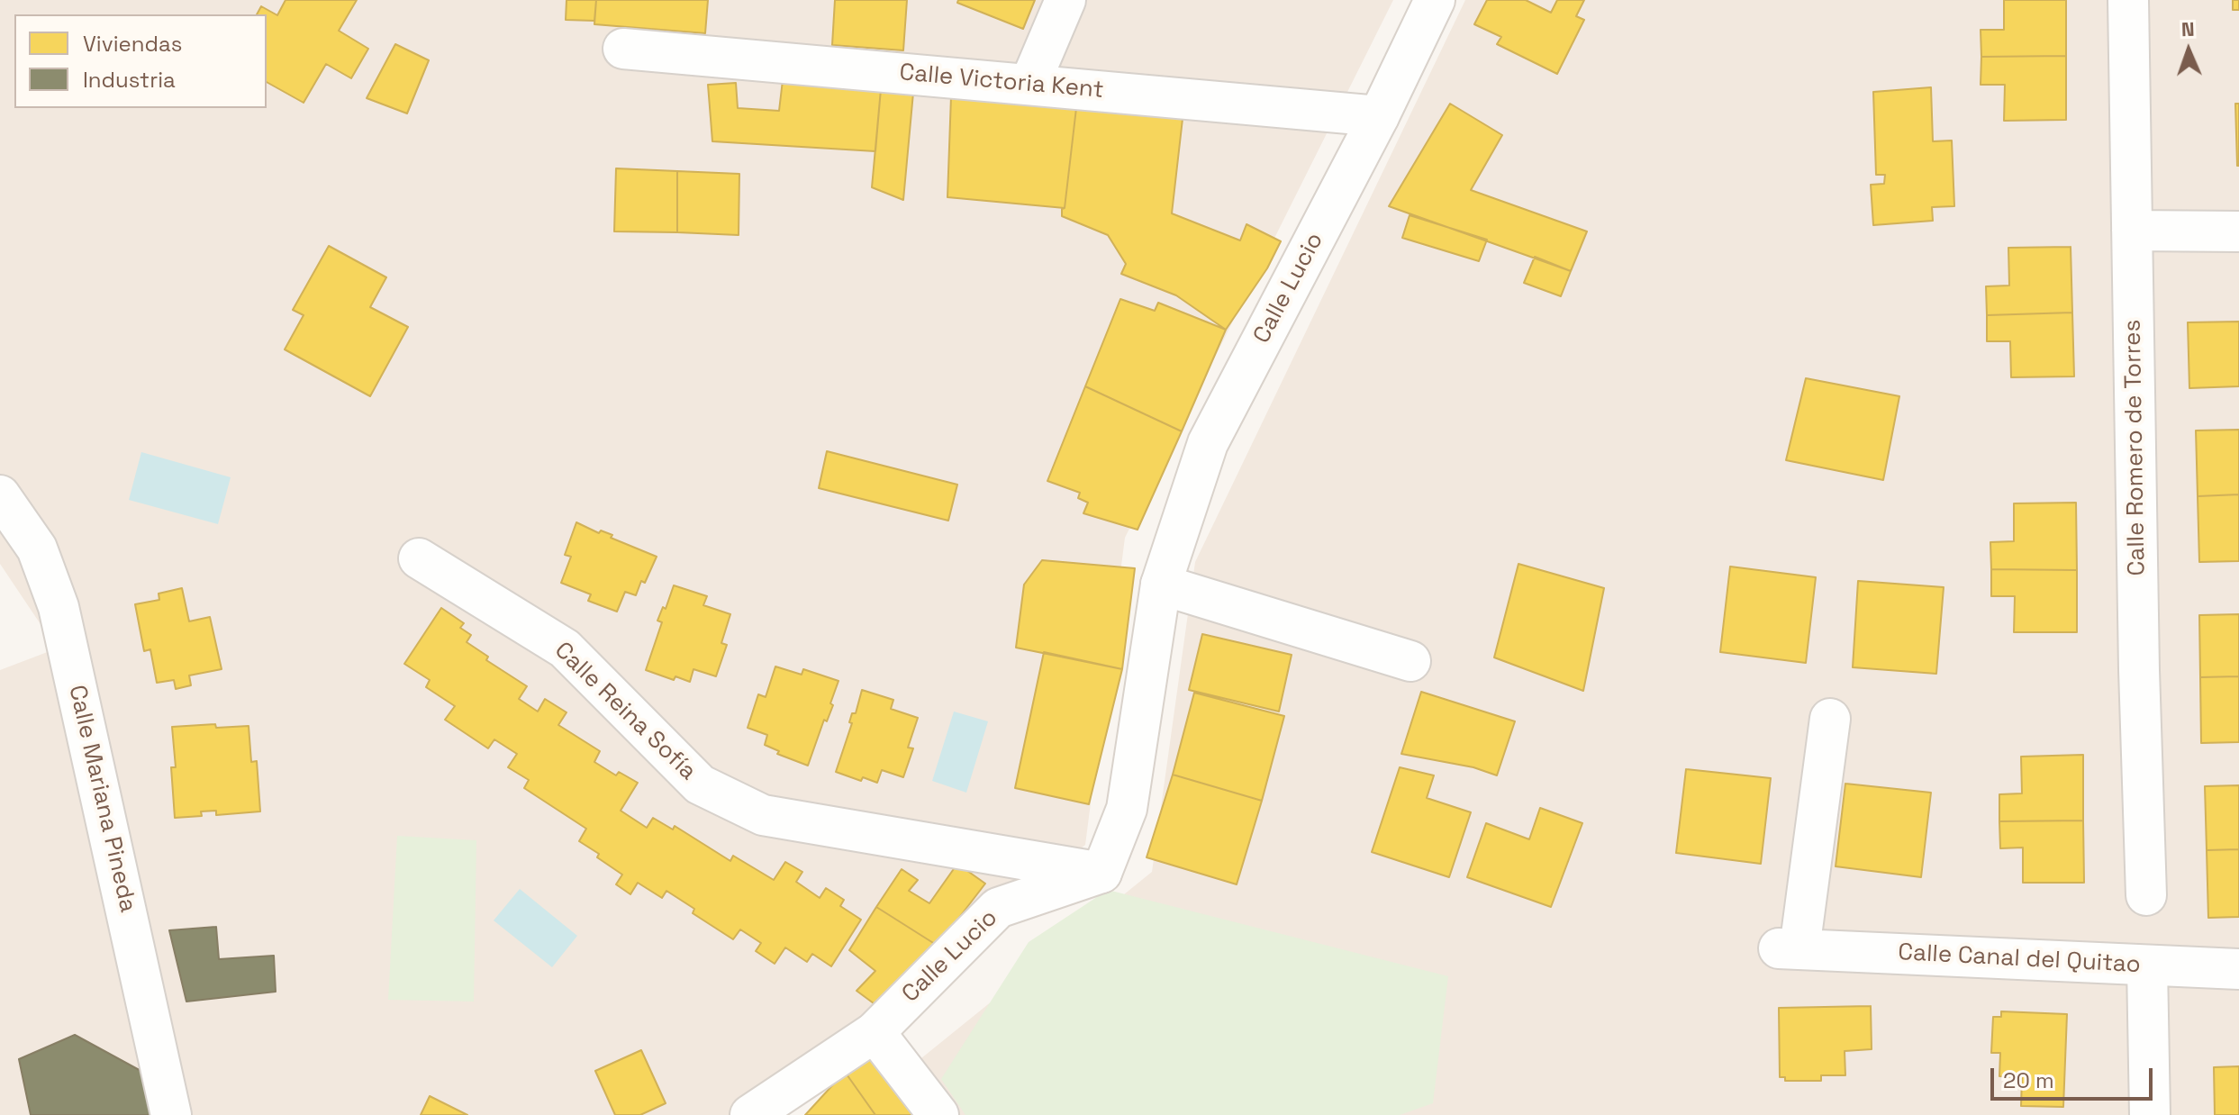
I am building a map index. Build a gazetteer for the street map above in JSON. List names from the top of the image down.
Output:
{
  "streets": {
    "street": [
      "Calle Victoria Kent",
      "Calle Lucio",
      "Calle Romero de Torres",
      "Calle Reina Sofía",
      "Calle Mariana Pineda",
      "Calle Canal del Quitao"
    ]
  },
  "crossings": [
    ["Calle Victoria Kent", "Calle Lucio"],
    ["Calle Lucio", "Calle Reina Sofía"]
  ],
  "legend": ["Viviendas", "Industria"],
  "scale_bar": "20 m",
  "north": "top"
}
